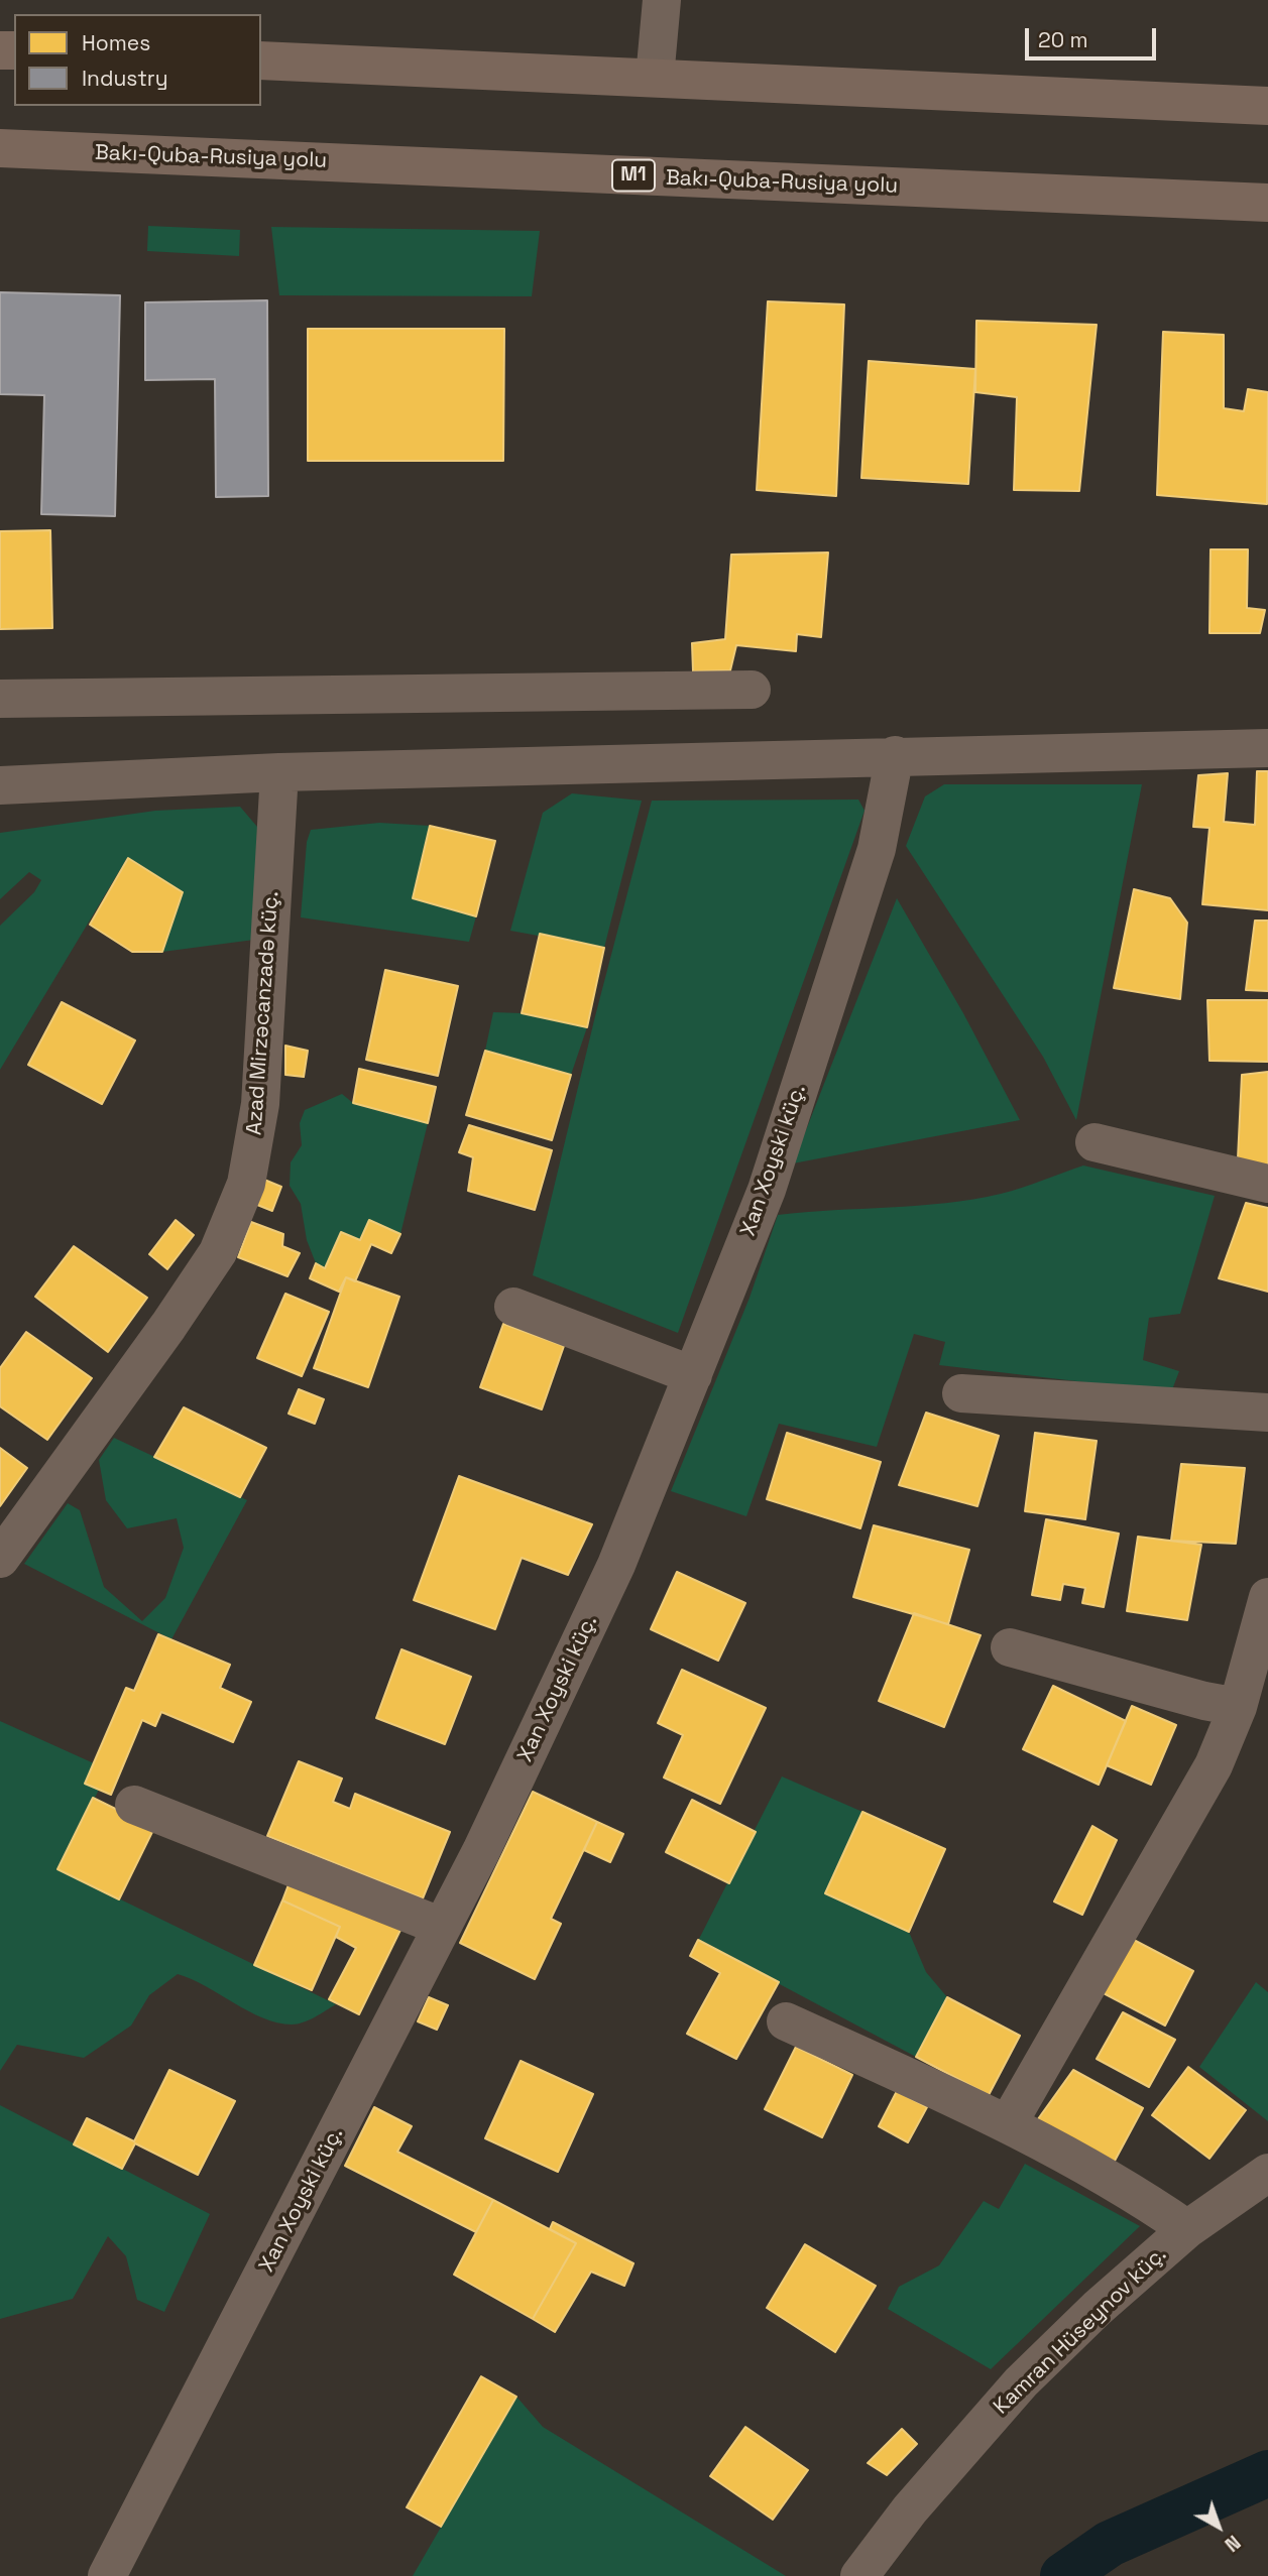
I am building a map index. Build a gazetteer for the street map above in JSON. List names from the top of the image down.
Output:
{
  "streets": {
    "highway": ["Bakı-Quba-Rusiya yolu", "M1"],
    "street": ["Azad Mirzəcanzadə küç.", "Xan Xoyski küç.", "Kamran Hüseynov küç."]
  },
  "legend": ["Homes", "Industry"],
  "scale_bar": "20 m",
  "north": "bottom right"
}
